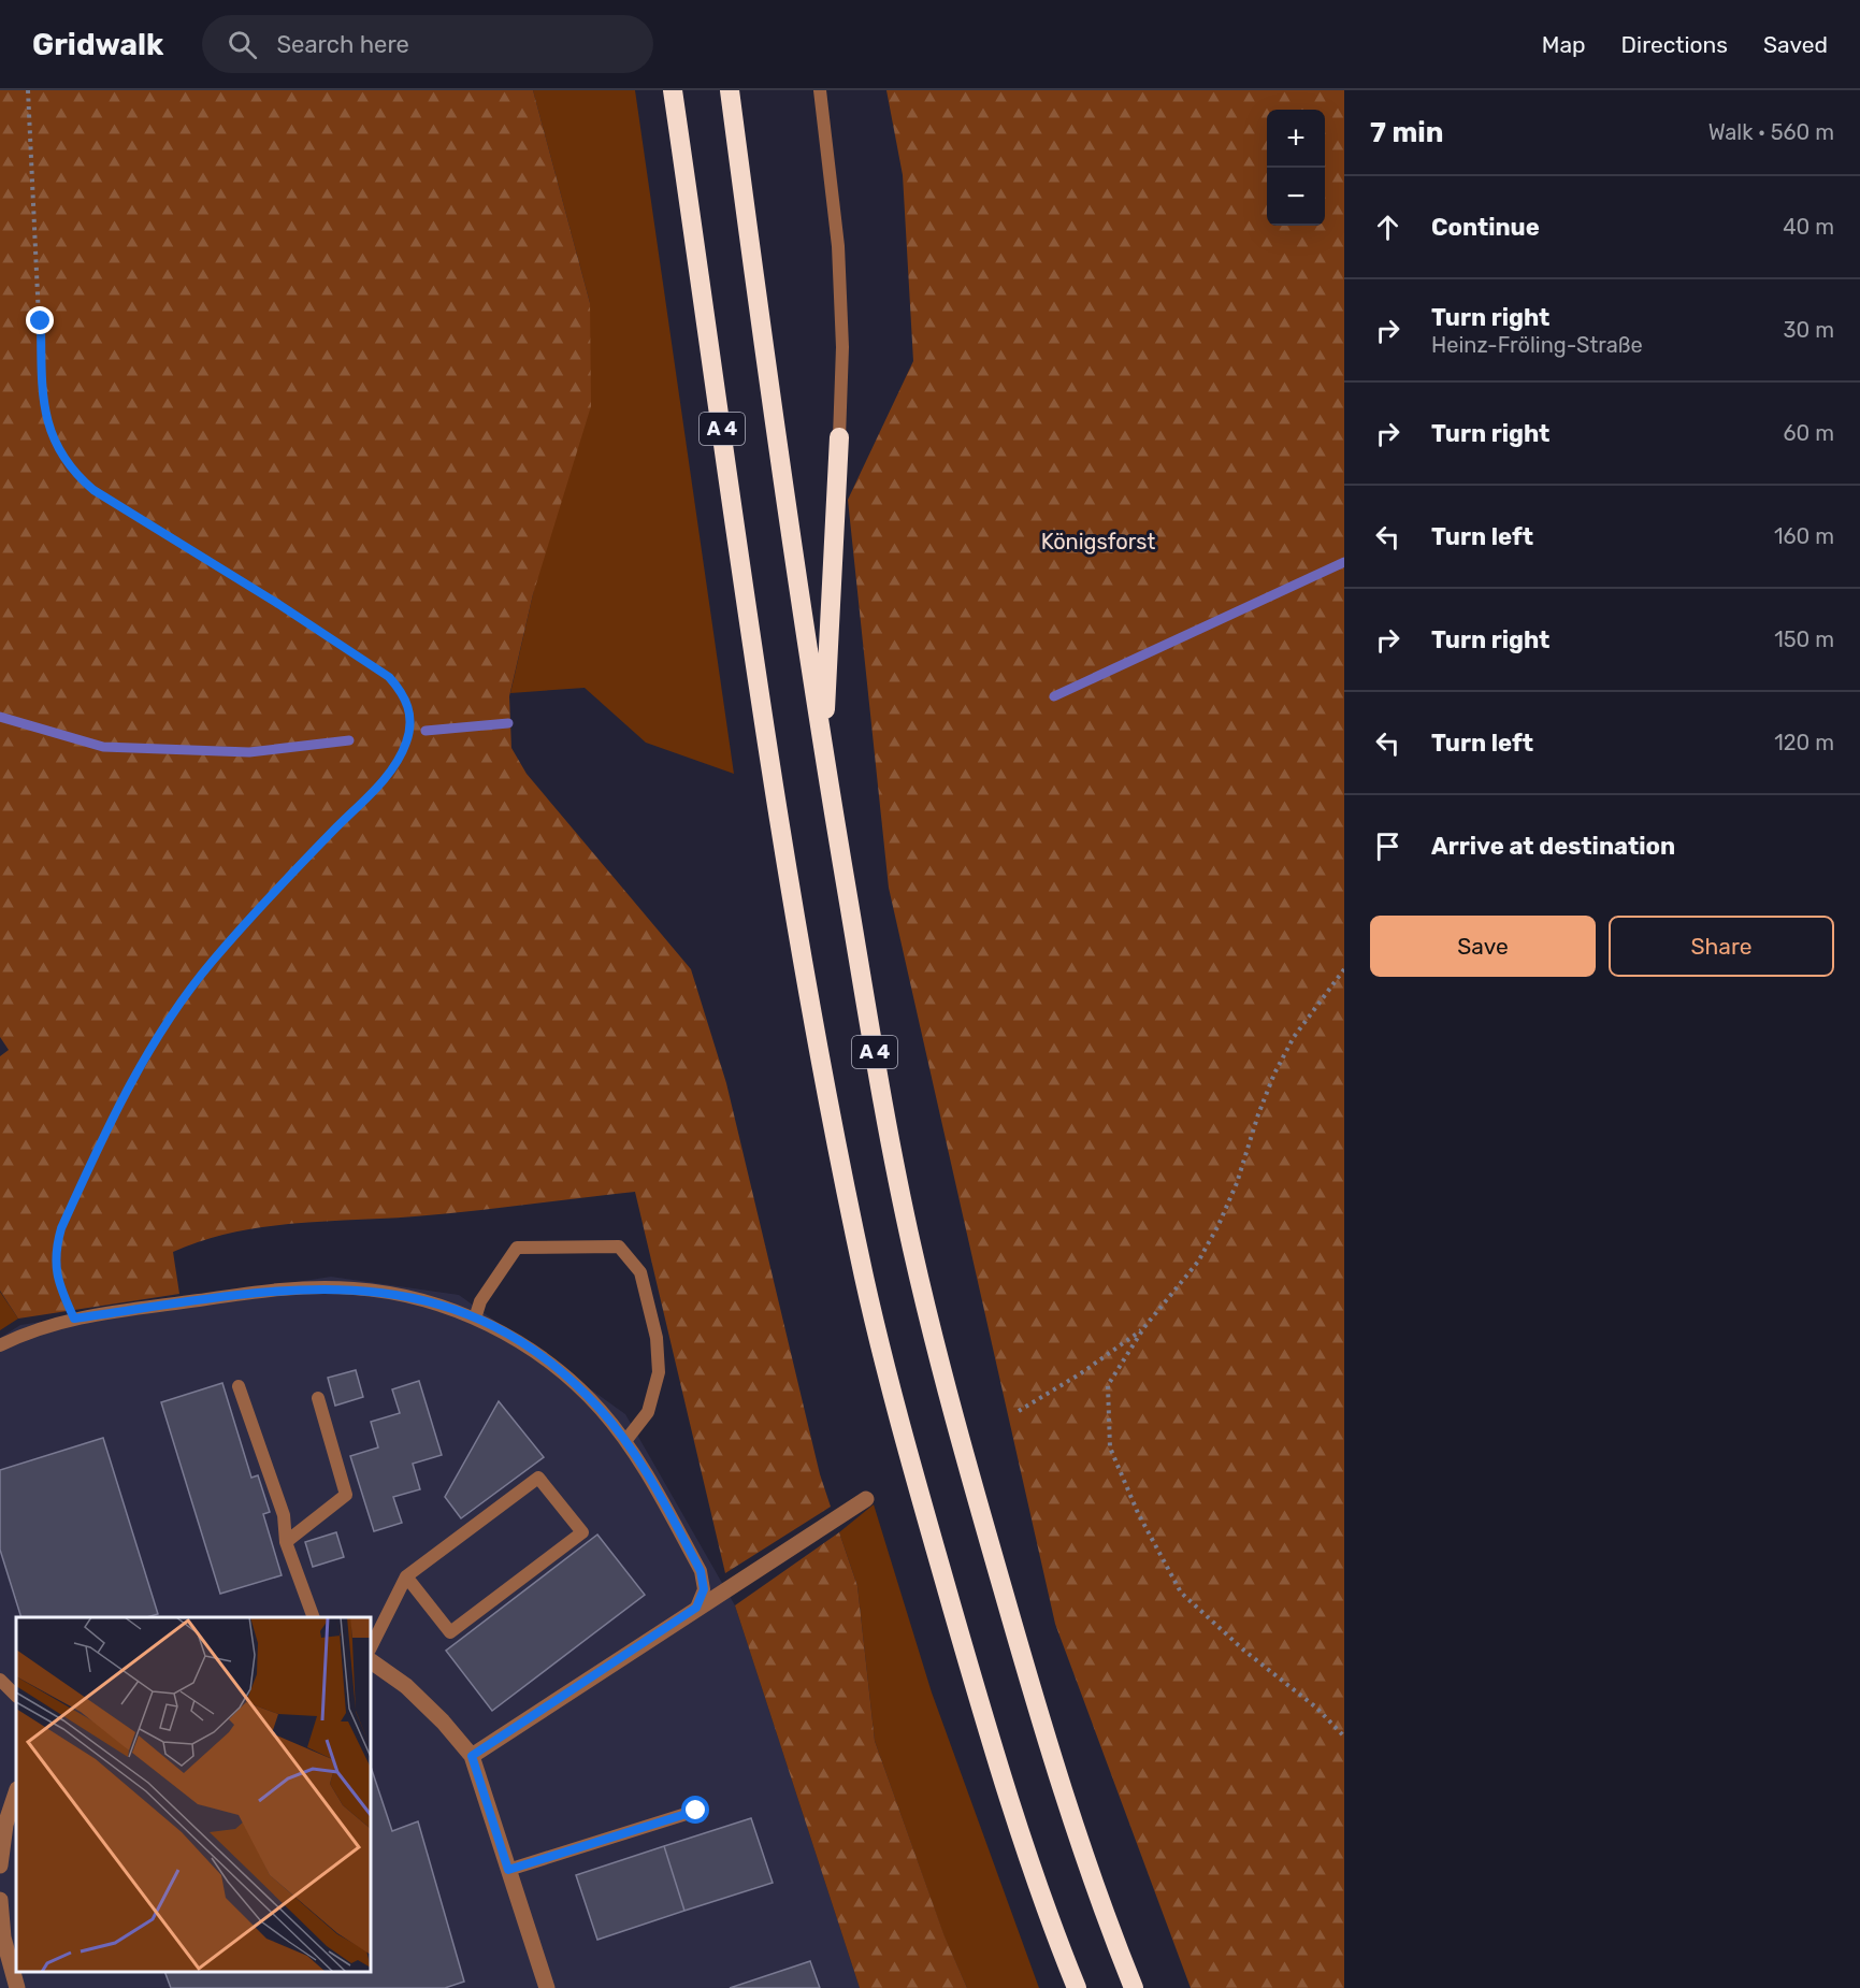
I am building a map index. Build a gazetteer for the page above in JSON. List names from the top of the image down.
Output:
{
  "streets": {
    "highway": ["A 4"]
  },
  "parks": ["Königsforst"],
  "page": {
    "header": "Gridwalk",
    "search": "Search here",
    "nav": ["Map", "Directions", "Saved"],
    "heading": ["7 min", "Walk · 560 m"],
    "map_buttons": ["+", "−"],
    "list": [
      ["Continue", "40 m"],
      ["Turn right", "Heinz-Fröling-Straße", "30 m"],
      ["Turn right", "60 m"],
      ["Turn left", "160 m"],
      ["Turn right", "150 m"],
      ["Turn left", "120 m"],
      "Arrive at destination"
    ],
    "buttons": ["Save", "Share"]
  }
}
